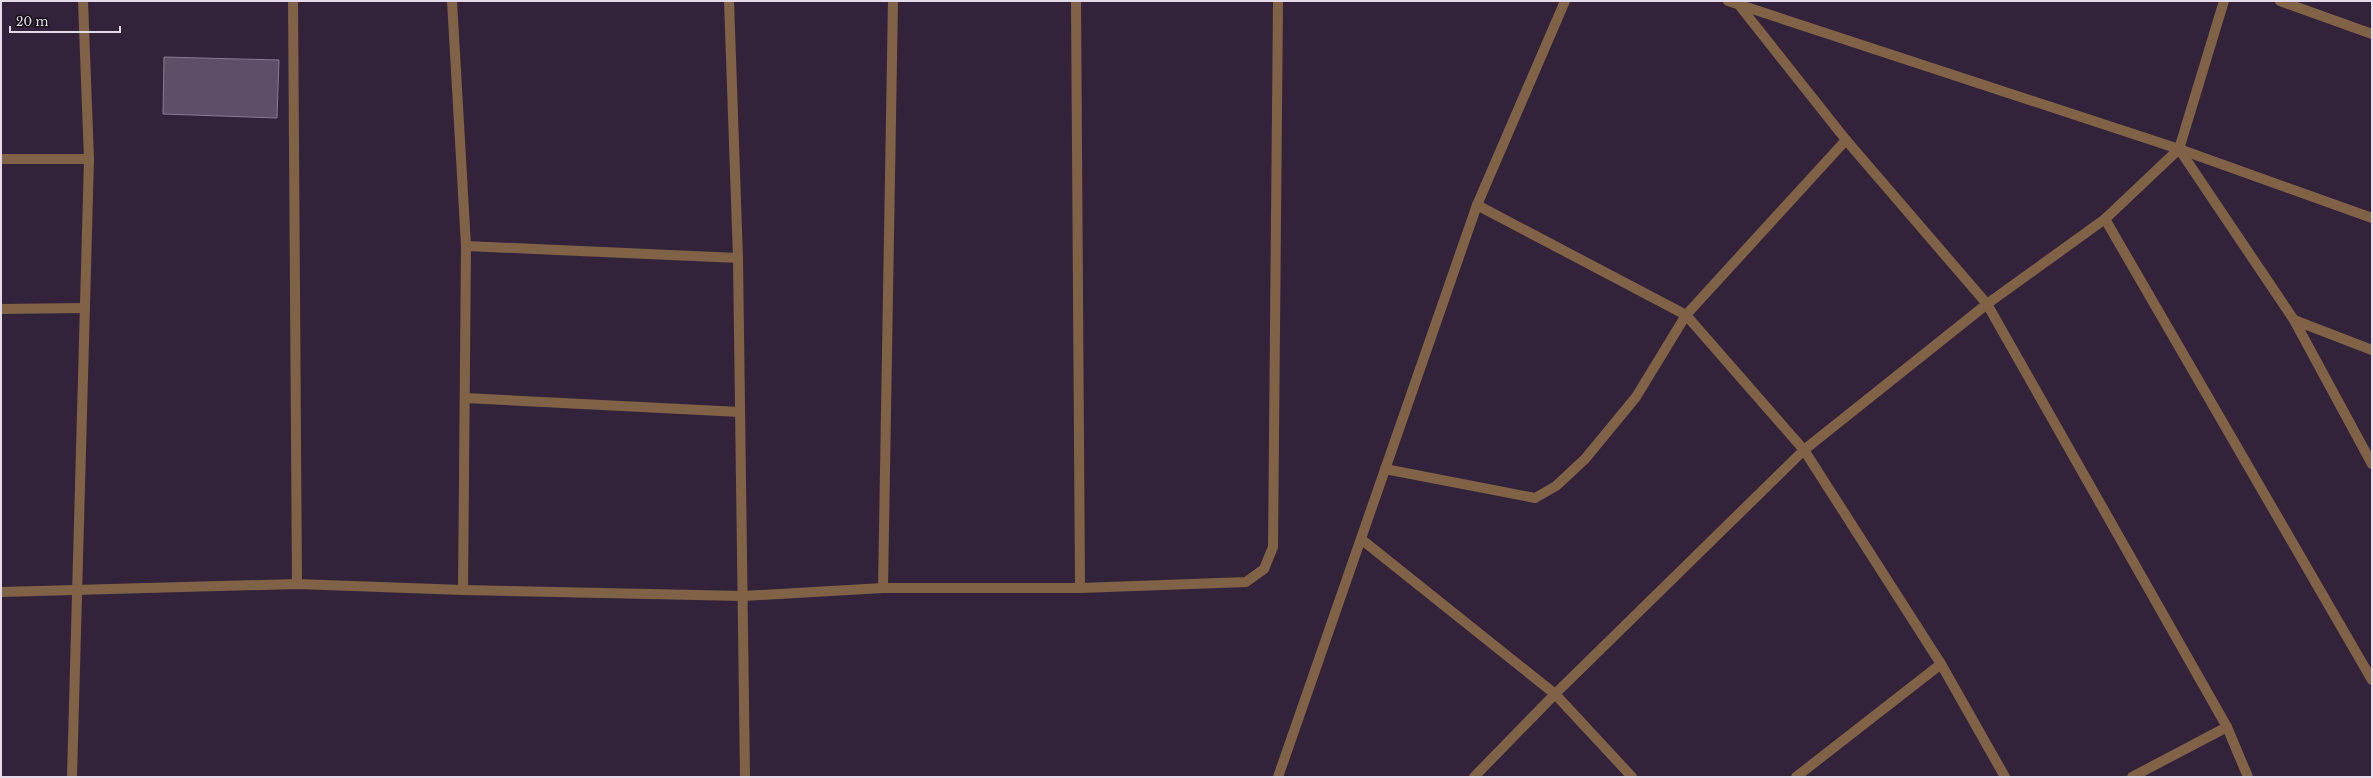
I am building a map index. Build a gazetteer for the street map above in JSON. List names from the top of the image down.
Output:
{
  "scale_bar": "20 m"
}
